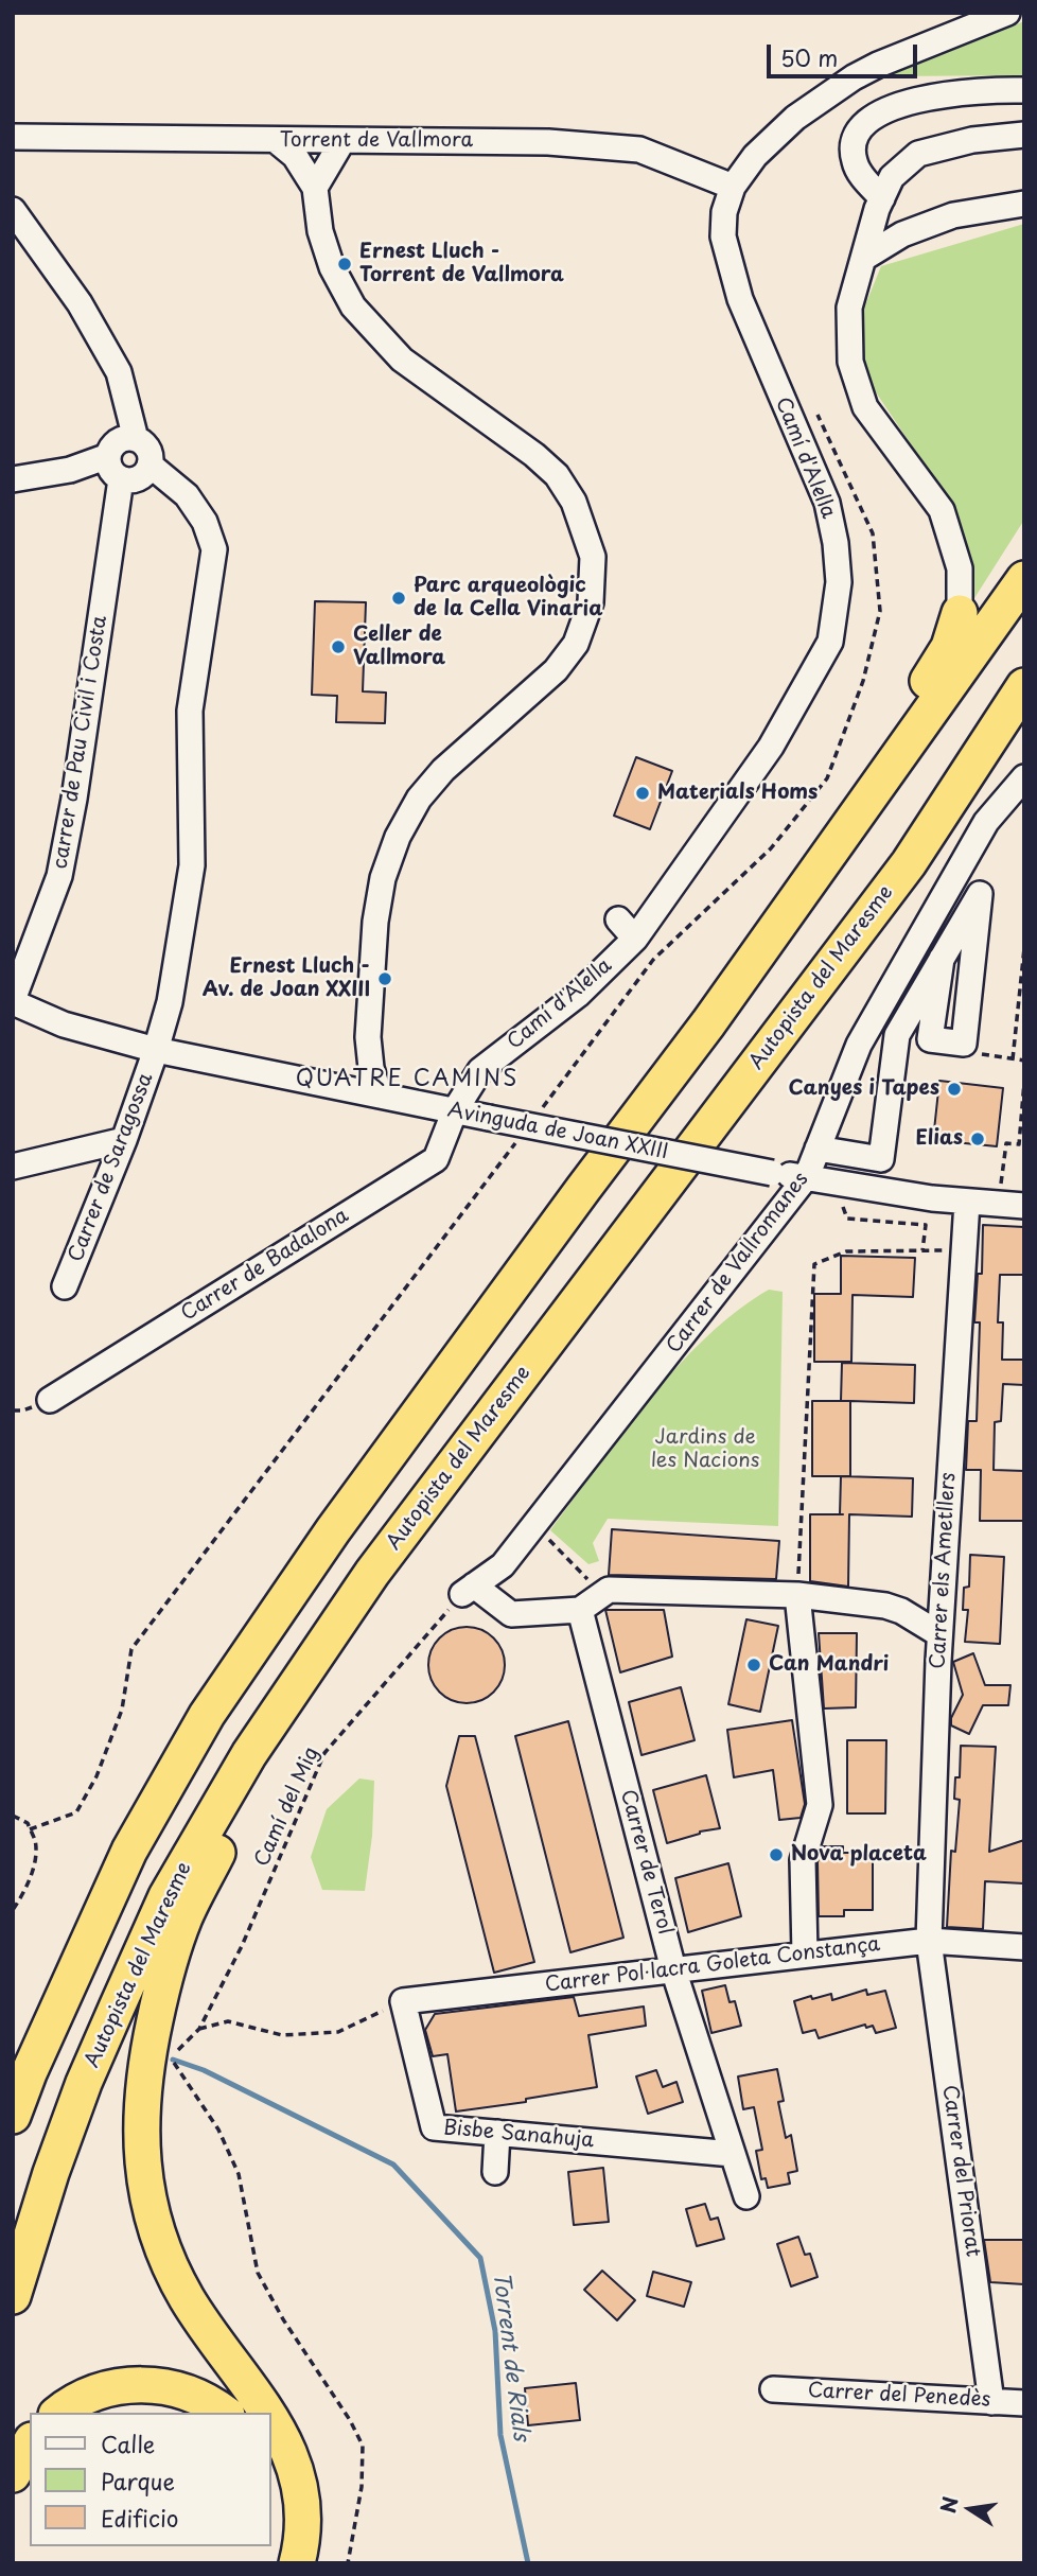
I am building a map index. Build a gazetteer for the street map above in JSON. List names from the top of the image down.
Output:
{
  "streets": {
    "highway": ["Autopista del Maresme"],
    "street": [
      "Torrent de Vallmora",
      "Camí d'Alella",
      "carrer de Pau Civil i Costa",
      "Avinguda de Joan XXIII",
      "Carrer de Saragossa",
      "Carrer de Vallromanes",
      "Carrer de Badalona",
      "Carrer els Ametllers",
      "Carrer de Terol",
      "Carrer Pol·lacra Goleta Constança",
      "Bisbe Sanahuja",
      "Carrer del Priorat",
      "Carrer del Penedès"
    ],
    "path": ["Camí del Mig"]
  },
  "crossings": [
    ["Torrent de Vallmora", "Camí d'Alella"],
    ["Camí d'Alella", "Avinguda de Joan XXIII"],
    ["Camí d'Alella", "Carrer de Badalona"],
    ["carrer de Pau Civil i Costa", "Avinguda de Joan XXIII"],
    ["carrer de Pau Civil i Costa", "Carrer de Saragossa"],
    ["Avinguda de Joan XXIII", "Carrer de Saragossa"],
    ["Avinguda de Joan XXIII", "Carrer de Vallromanes"],
    ["Avinguda de Joan XXIII", "Carrer de Badalona"],
    ["Avinguda de Joan XXIII", "Carrer els Ametllers"],
    ["Carrer de Vallromanes", "Camí del Mig"],
    ["Carrer els Ametllers", "Carrer Pol·lacra Goleta Constança"],
    ["Carrer els Ametllers", "Carrer del Priorat"],
    ["Carrer de Terol", "Carrer Pol·lacra Goleta Constança"],
    ["Carrer de Terol", "Bisbe Sanahuja"],
    ["Carrer Pol·lacra Goleta Constança", "Bisbe Sanahuja"],
    ["Carrer Pol·lacra Goleta Constança", "Carrer del Priorat"],
    ["Carrer del Priorat", "Carrer del Penedès"]
  ],
  "districts": ["QUATRE CAMINS"],
  "water": ["Torrent de Rials"],
  "parks": ["Jardins de les Nacions"],
  "places": [
    "Ernest Lluch - Torrent de Vallmora",
    "Parc arqueològic de la Cella Vinaria",
    "Celler de Vallmora",
    "Materials Homs",
    "Ernest Lluch - Av. de Joan XXIII",
    "Canyes i Tapes",
    "Elias",
    "Can Mandri",
    "Nova placeta"
  ],
  "legend": ["Calle", "Parque", "Edificio"],
  "scale_bar": "50 m",
  "north": "left"
}
